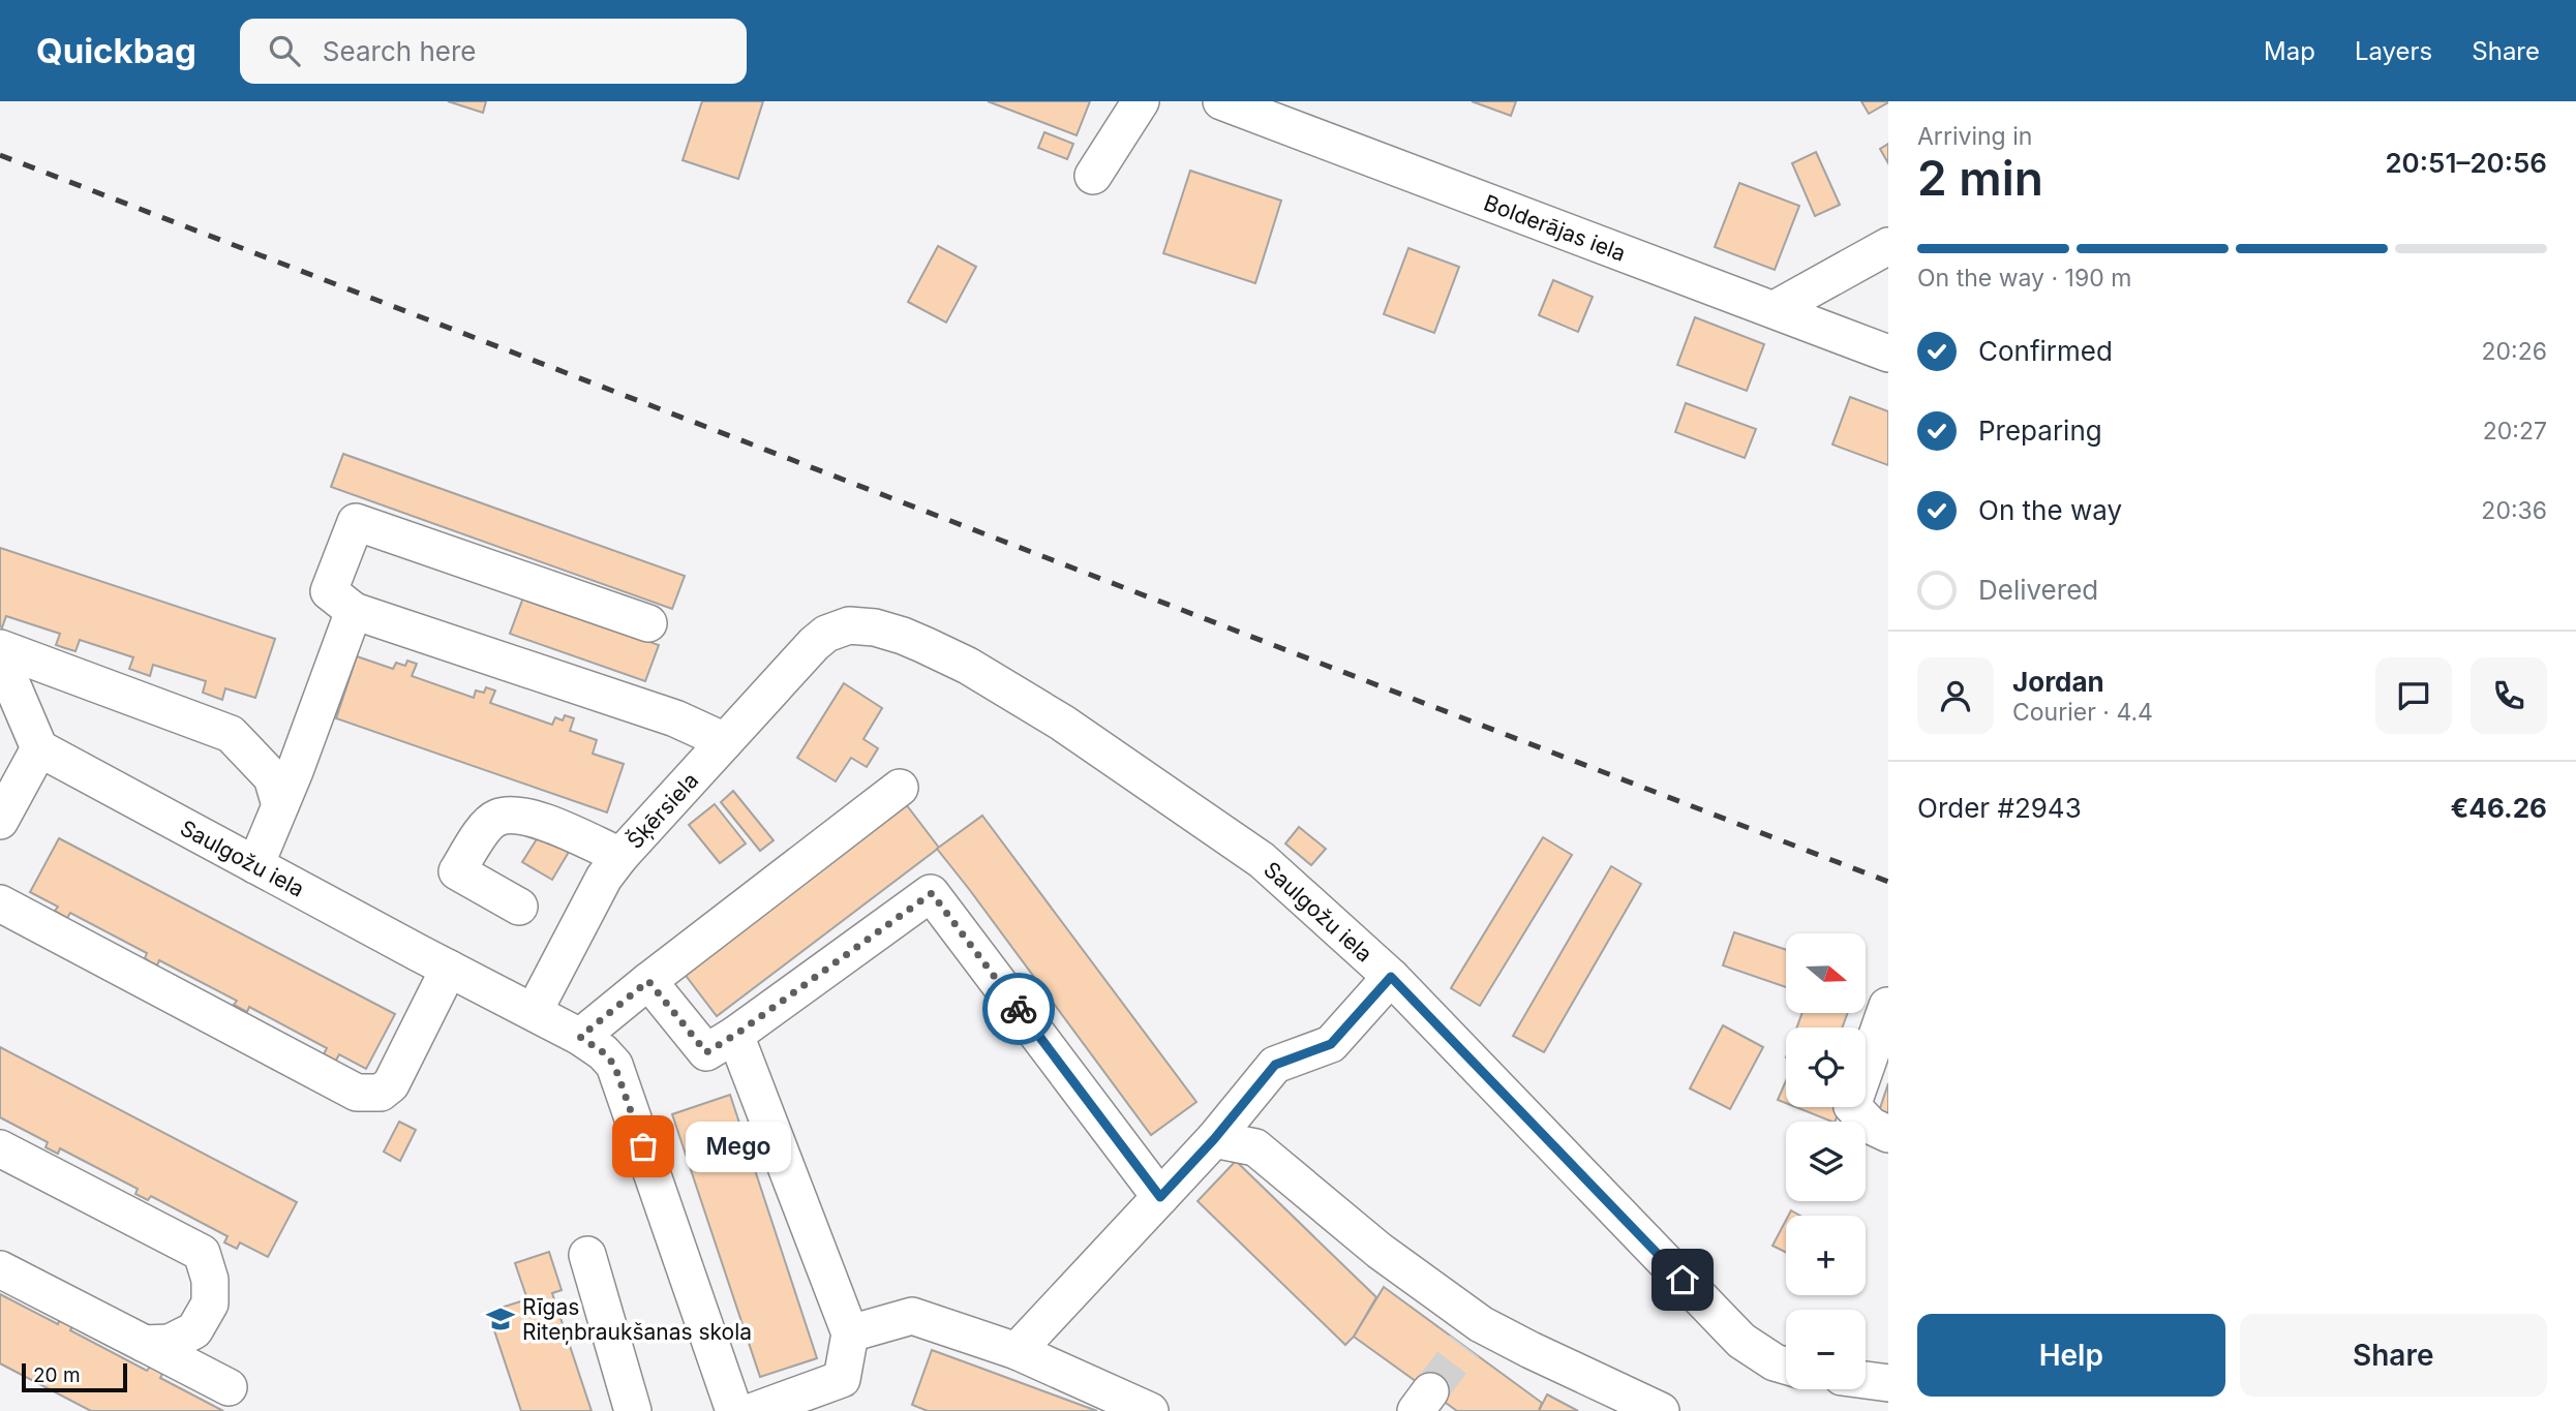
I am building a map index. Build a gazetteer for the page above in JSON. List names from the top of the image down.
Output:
{
  "streets": {
    "street": ["Bolderājas iela", "Šķērsiela", "Saulgožu iela"]
  },
  "crossings": [
    ["Šķērsiela", "Saulgožu iela"]
  ],
  "places": {
    "other": ["Mego"],
    "school or university": ["Rīgas Riteņbraukšanas skola"]
  },
  "scale_bar": "20 m",
  "north": "right",
  "page": {
    "header": "Quickbag",
    "search": "Search here",
    "nav": ["Map", "Layers", "Share"],
    "heading": ["2 min", "Arriving in", "20:51–20:56"],
    "panel": [
      "Jordan",
      "Courier · 4.4",
      "Order #2943",
      "€46.26"
    ],
    "bar": "On the way · 190 m",
    "list": [
      ["Confirmed", "20:26"],
      ["Preparing", "20:27"],
      ["On the way", "20:36"],
      "Delivered"
    ],
    "map_buttons": ["+", "−"],
    "bubble": "Mego",
    "buttons": ["Help", "Share"],
    "scale": "20 m"
  }
}
